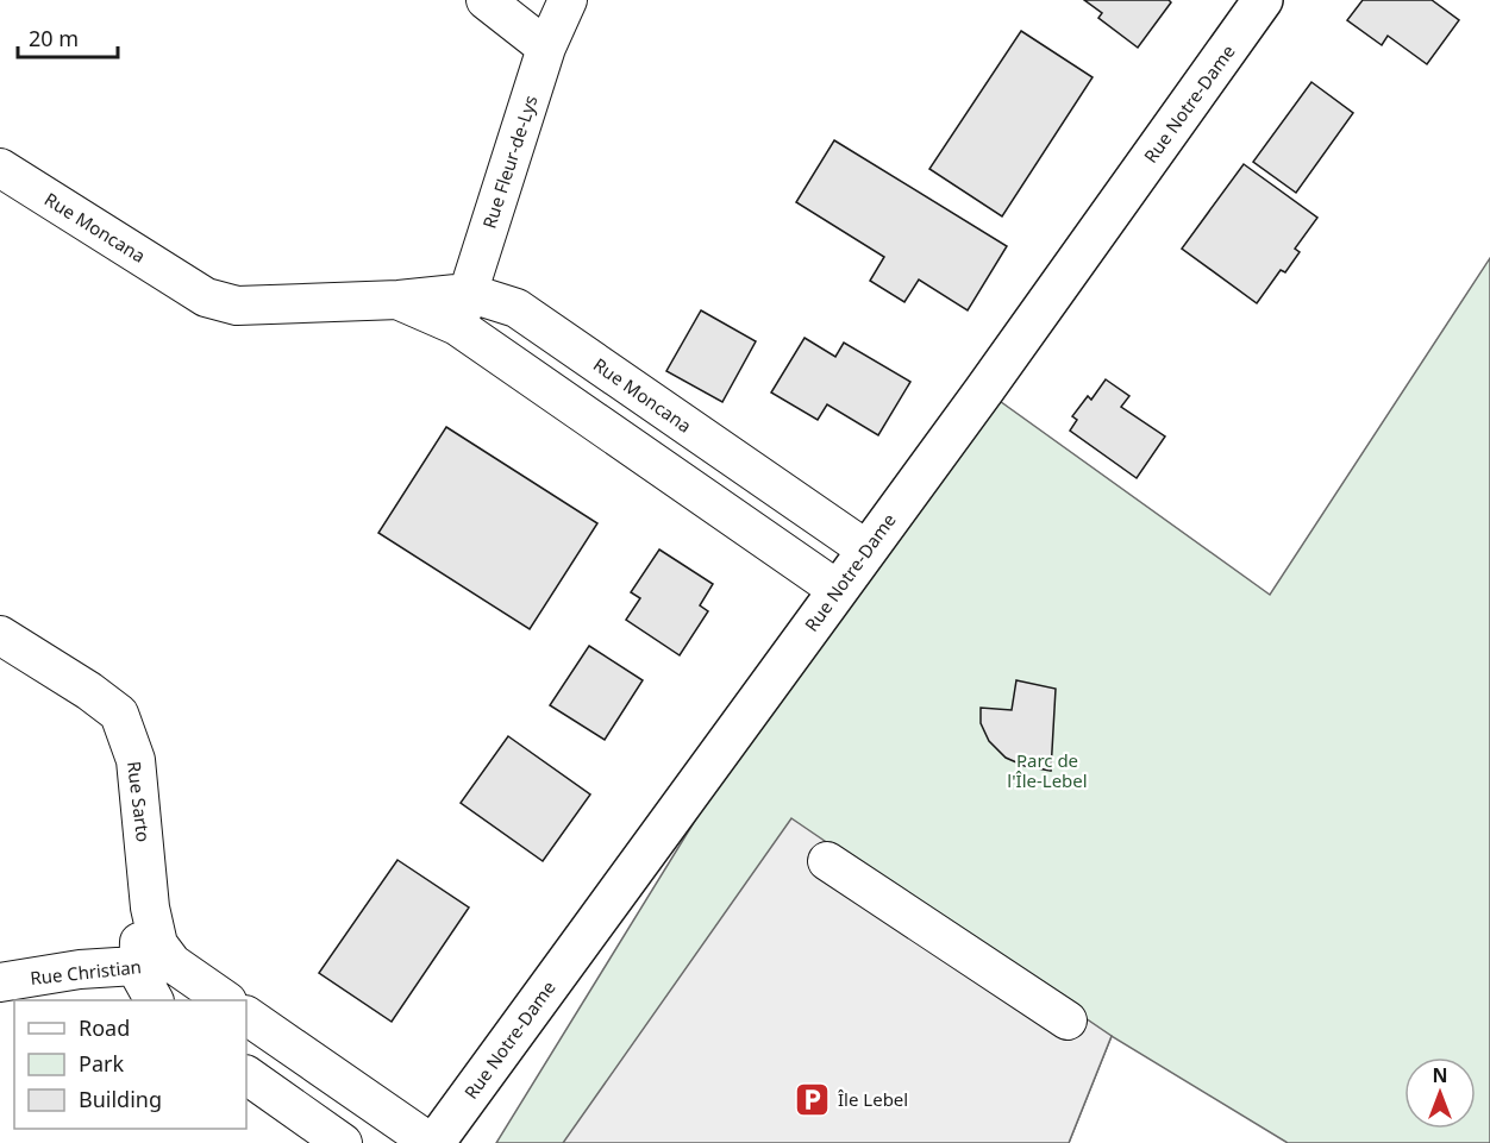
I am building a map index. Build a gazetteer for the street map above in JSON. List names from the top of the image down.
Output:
{
  "streets": {
    "main road": ["Rue Notre-Dame"],
    "street": [
      "Rue Fleur-de-Lys",
      "Rue Moncana",
      "Rue Sarto",
      "Rue Christian"
    ]
  },
  "crossings": [
    ["Rue Notre-Dame", "Rue Moncana"],
    ["Rue Fleur-de-Lys", "Rue Moncana"],
    ["Rue Sarto", "Rue Christian"]
  ],
  "parks": ["Parc de l'Île-Lebel"],
  "places": {
    "parking": ["Île Lebel"]
  },
  "legend": ["Road", "Park", "Building"],
  "scale_bar": "20 m",
  "north": "top"
}
